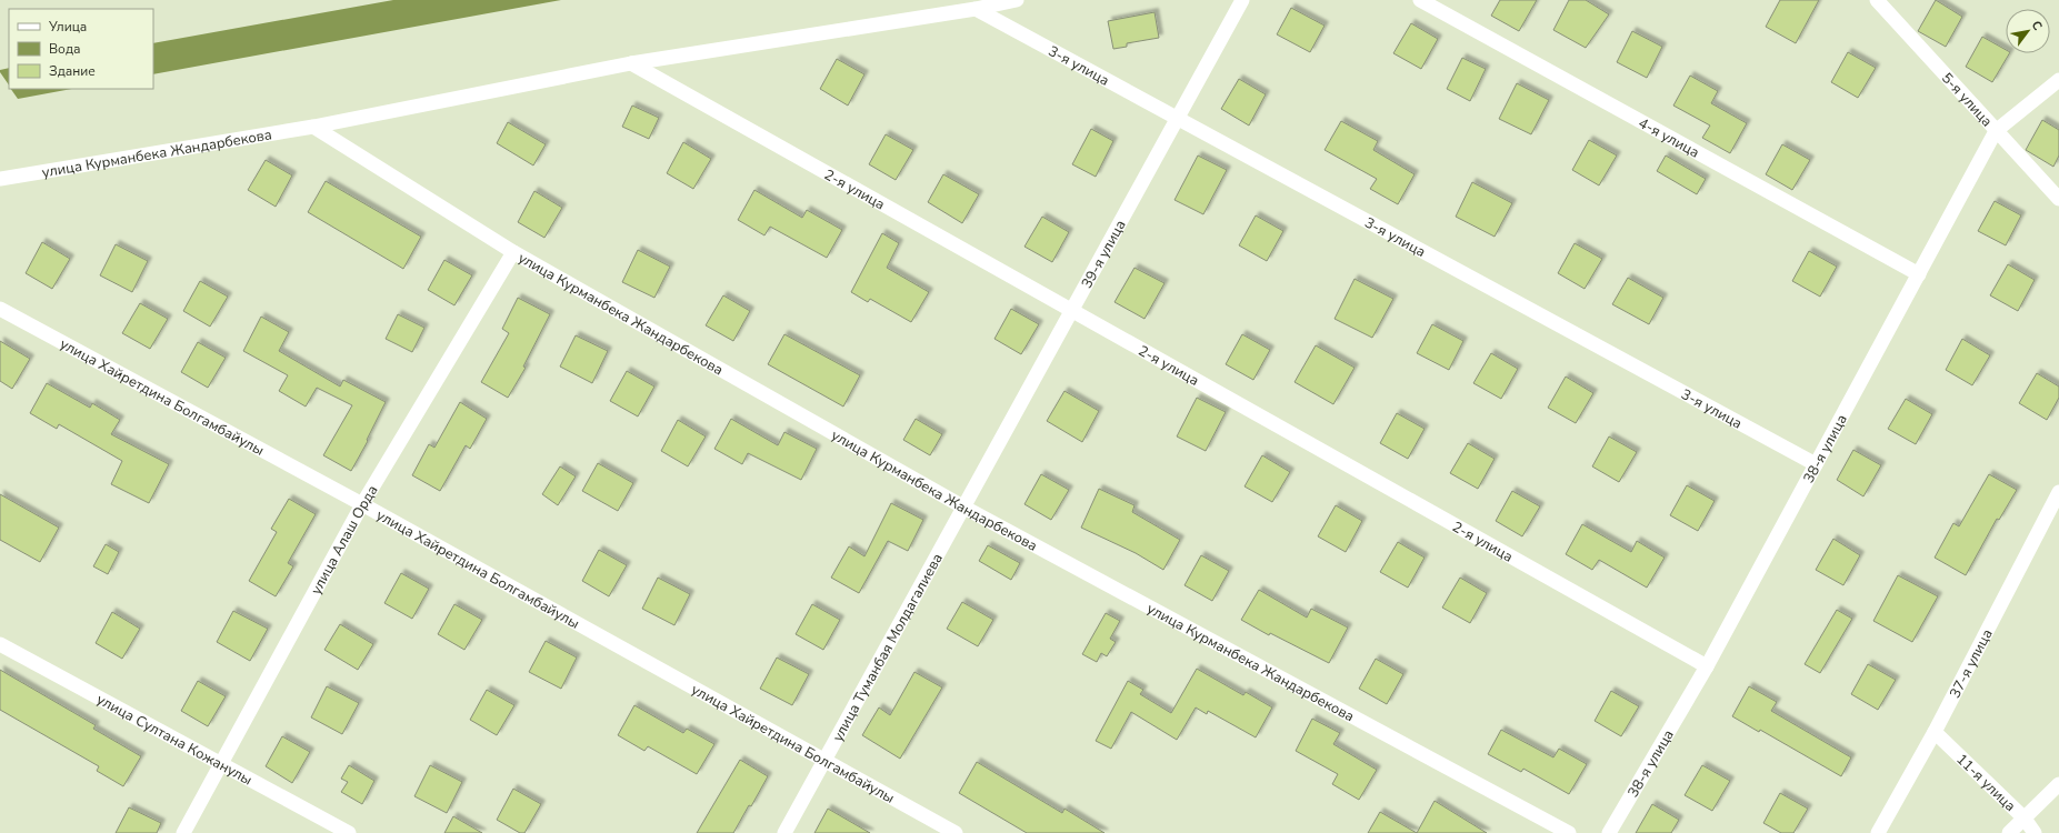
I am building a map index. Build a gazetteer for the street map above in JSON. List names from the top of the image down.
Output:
{
  "streets": {
    "street": [
      "3-я улица",
      "5-я улица",
      "4-я улица",
      "улица Курманбека Жандарбекова",
      "2-я улица",
      "39-я улица",
      "улица Хайретдина Болгамбайулы",
      "38-я улица",
      "улица Алаш Орда",
      "улица Туманбая Молдагалиева",
      "37-я улица",
      "улица Султана Кожанулы",
      "11-я улица"
    ]
  },
  "crossings": [
    ["3-я улица", "улица Курманбека Жандарбекова"],
    ["3-я улица", "39-я улица"],
    ["3-я улица", "38-я улица"],
    ["5-я улица", "38-я улица"],
    ["4-я улица", "38-я улица"],
    ["улица Курманбека Жандарбекова", "2-я улица"],
    ["улица Курманбека Жандарбекова", "39-я улица"],
    ["улица Курманбека Жандарбекова", "улица Алаш Орда"],
    ["улица Курманбека Жандарбекова", "улица Туманбая Молдагалиева"],
    ["2-я улица", "39-я улица"],
    ["2-я улица", "38-я улица"],
    ["39-я улица", "улица Туманбая Молдагалиева"],
    ["улица Хайретдина Болгамбайулы", "улица Алаш Орда"],
    ["улица Хайретдина Болгамбайулы", "улица Туманбая Молдагалиева"],
    ["улица Алаш Орда", "улица Султана Кожанулы"],
    ["37-я улица", "11-я улица"]
  ],
  "legend": ["Улица", "Вода", "Здание"],
  "north": "top right"
}
